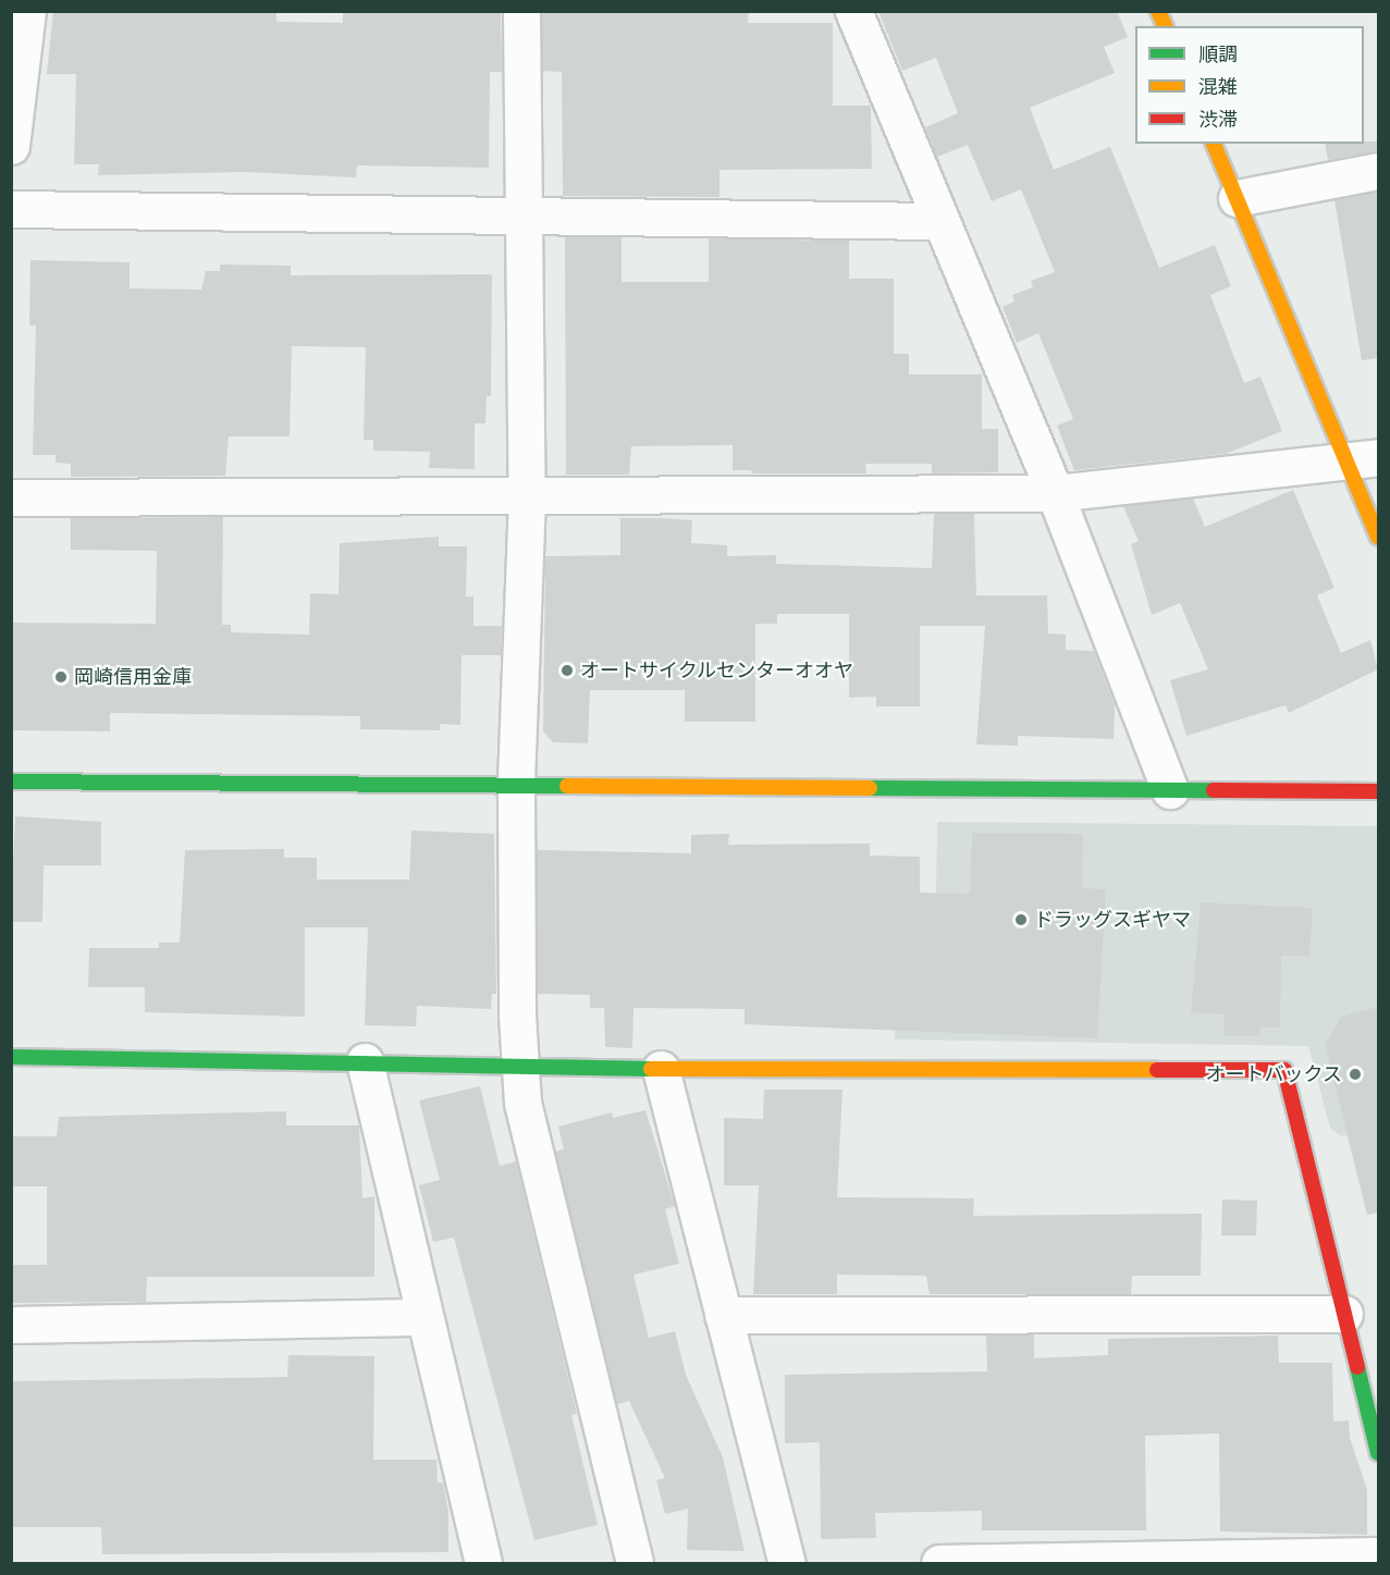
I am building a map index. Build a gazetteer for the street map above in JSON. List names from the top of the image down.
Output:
{
  "places": [
    "オートサイクルセンターオオヤ",
    "岡崎信用金庫",
    "ドラッグスギヤマ",
    "オートバックス"
  ],
  "legend": ["順調", "混雑", "渋滞"]
}
